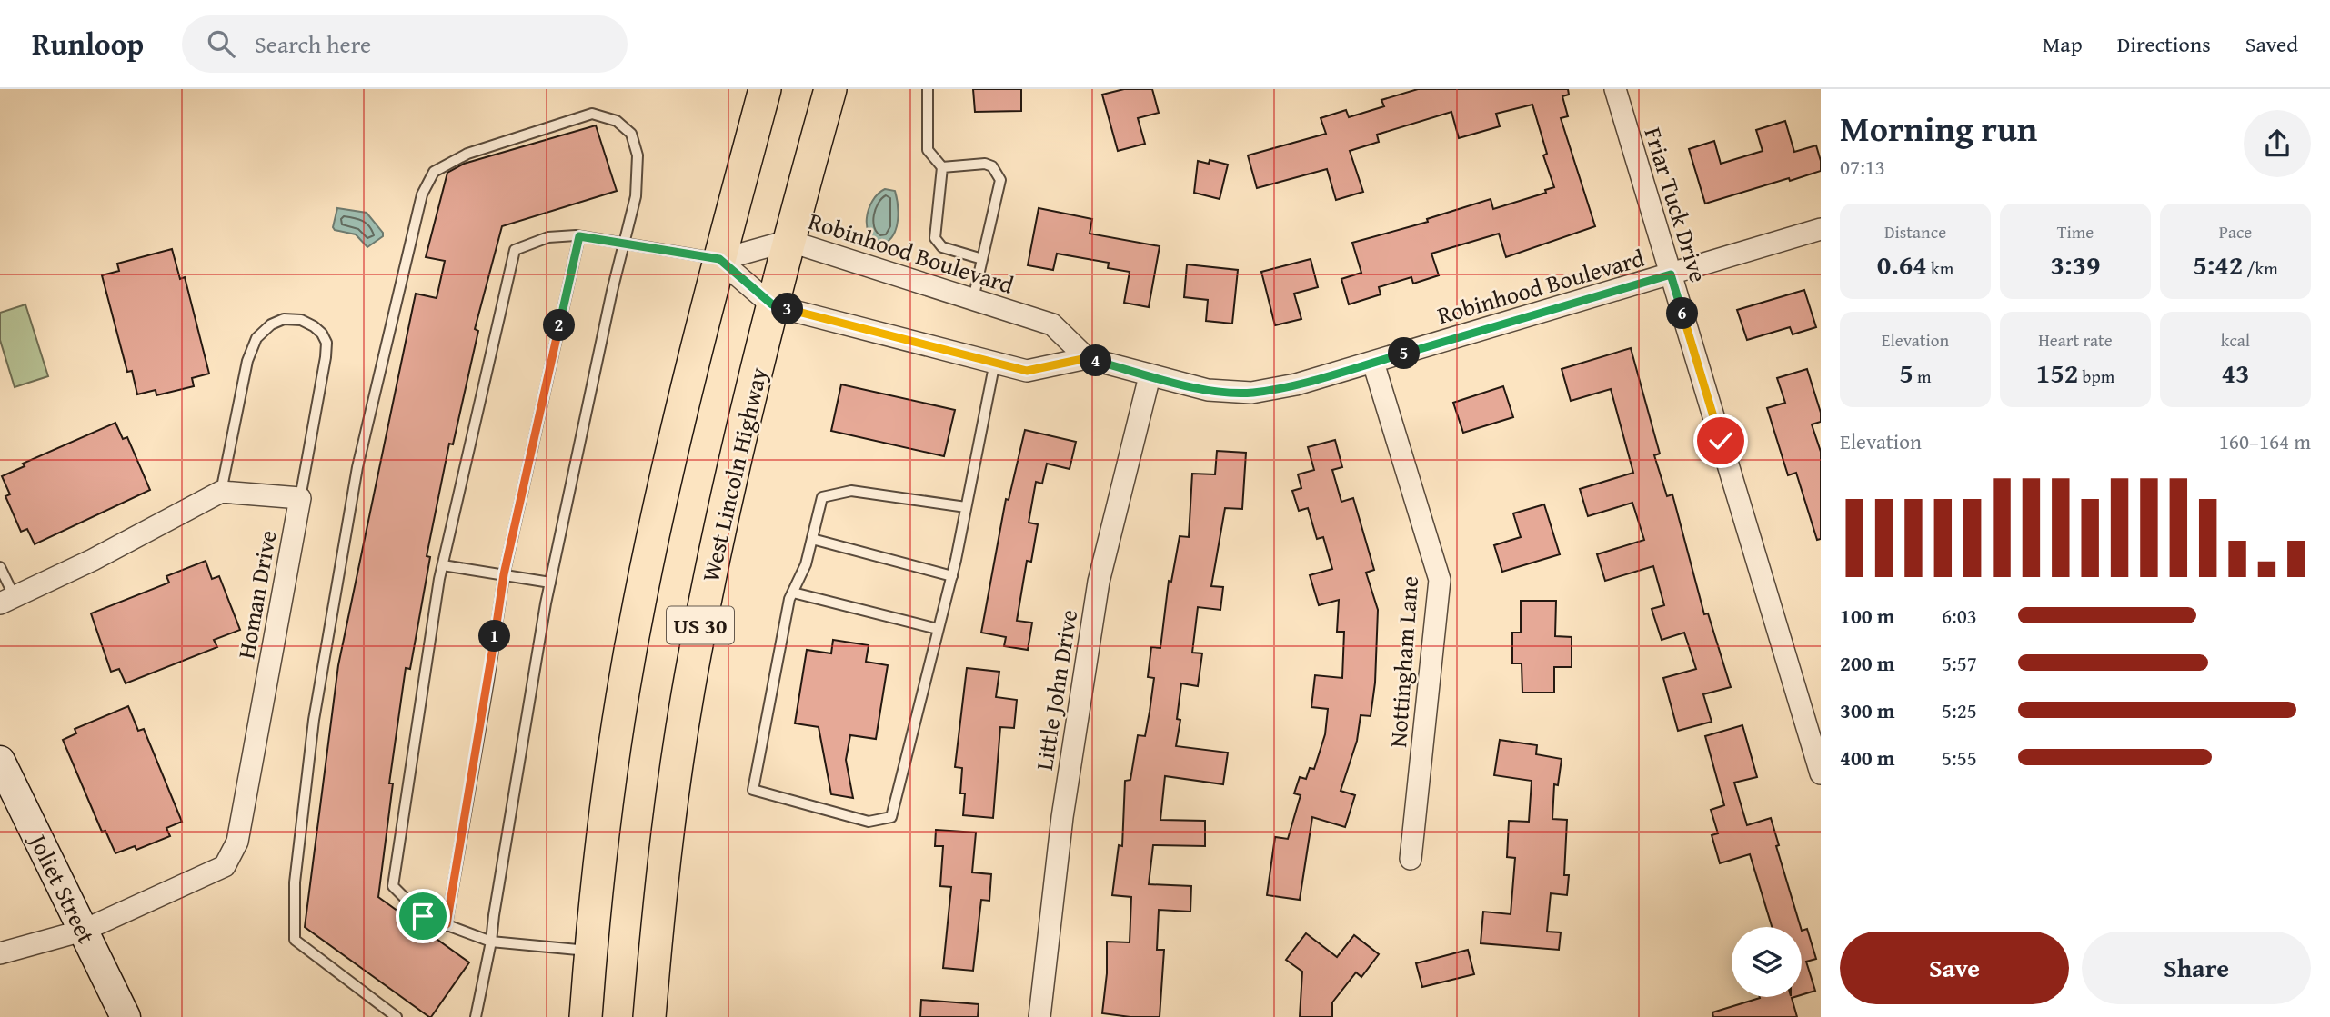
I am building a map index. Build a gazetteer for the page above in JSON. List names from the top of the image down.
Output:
{
  "streets": {
    "main road": ["West Lincoln Highway", "US 30"],
    "street": [
      "Friar Tuck Drive",
      "Robinhood Boulevard",
      "Homan Drive",
      "Nottingham Lane",
      "Little John Drive",
      "Joliet Street"
    ]
  },
  "crossings": [
    ["Friar Tuck Drive", "Robinhood Boulevard"],
    ["Robinhood Boulevard", "West Lincoln Highway"],
    ["Robinhood Boulevard", "US 30"],
    ["Robinhood Boulevard", "Nottingham Lane"],
    ["Robinhood Boulevard", "Little John Drive"],
    ["Homan Drive", "Joliet Street"]
  ],
  "page": {
    "header": "Runloop",
    "search": "Search here",
    "nav": ["Map", "Directions", "Saved"],
    "heading": ["Morning run", "07:13"],
    "stats": [
      ["Distance", "0.64 km"],
      ["Time", "3:39"],
      ["Pace", "5:42 /km"],
      ["Elevation", "5 m"],
      ["Heart rate", "152 bpm"],
      ["kcal", "43"]
    ],
    "pins": [
      "3",
      "6",
      "2",
      "5",
      "4",
      "1"
    ],
    "chart": ["Elevation", "160–164 m"],
    "list": [
      {
        "name": "100 m",
        "note": "6:03"
      },
      {
        "name": "200 m",
        "note": "5:57"
      },
      {
        "name": "300 m",
        "note": "5:25"
      },
      {
        "name": "400 m",
        "note": "5:55"
      }
    ],
    "buttons": ["Save", "Share"]
  }
}
